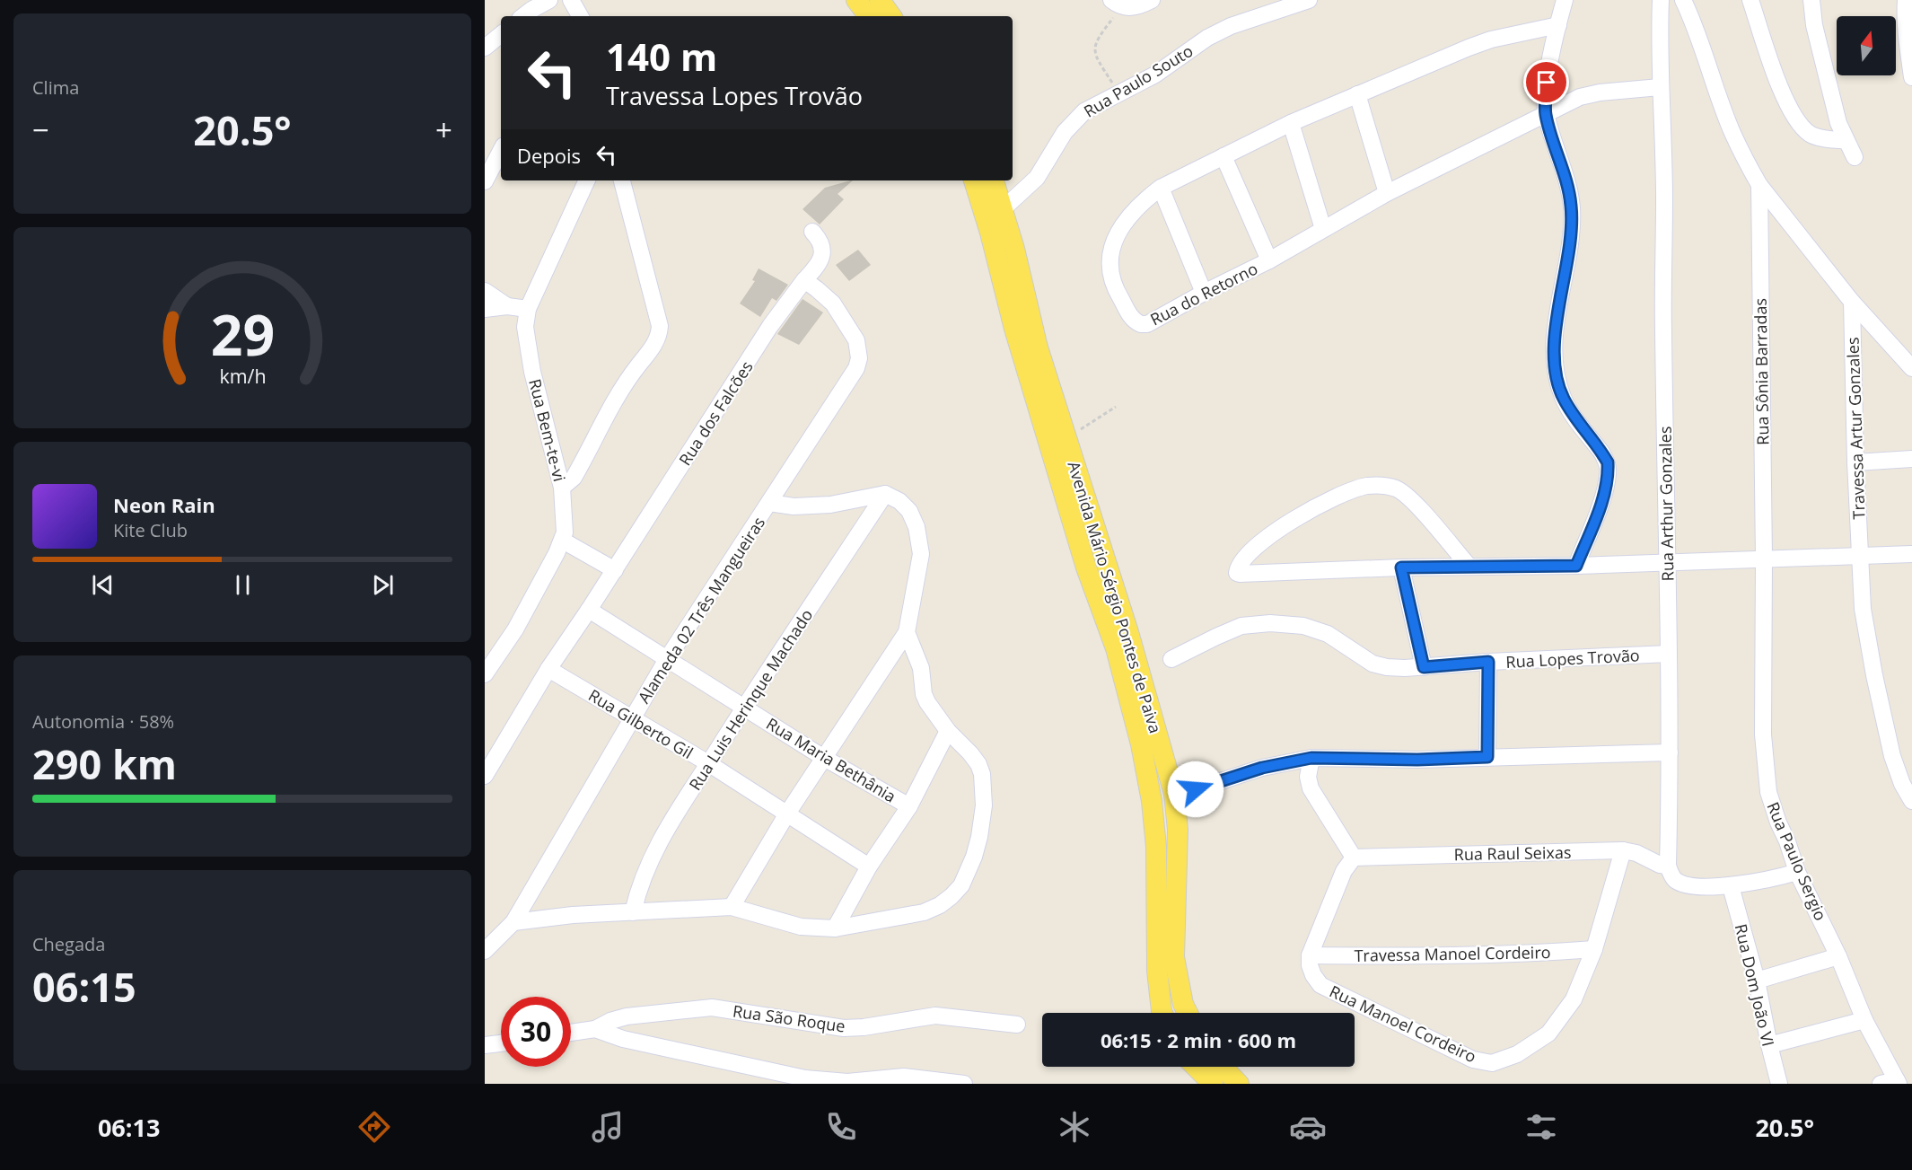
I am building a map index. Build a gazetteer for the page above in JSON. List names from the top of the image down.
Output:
{
  "streets": {
    "main road": ["Avenida Mário Sérgio Pontes de Paiva"],
    "street": [
      "Rua Paulo Souto",
      "Rua do Retorno",
      "Rua Sônia Barradas",
      "Rua dos Falcões",
      "Travessa Artur Gonzales",
      "Rua Bem-te-vi",
      "Rua Arthur Gonzales",
      "Alameda 02 Três Mangueiras",
      "Rua Lopes Trovão",
      "Rua Luis Herinque Machado",
      "Rua Gilberto Gil",
      "Rua Maria Bethânia",
      "Rua Raul Seixas",
      "Rua Paulo Sergio",
      "Travessa Manoel Cordeiro",
      "Rua Dom João VI",
      "Rua São Roque",
      "Rua Manoel Cordeiro"
    ]
  },
  "crossings": [
    ["Rua Paulo Souto", "Avenida Mário Sérgio Pontes de Paiva"],
    ["Rua do Retorno", "Rua Arthur Gonzales"],
    ["Rua Sônia Barradas", "Rua Paulo Sergio"],
    ["Rua dos Falcões", "Rua Gilberto Gil"],
    ["Rua dos Falcões", "Rua Maria Bethânia"],
    ["Rua Arthur Gonzales", "Rua Lopes Trovão"],
    ["Rua Arthur Gonzales", "Rua Raul Seixas"],
    ["Alameda 02 Três Mangueiras", "Rua Luis Herinque Machado"],
    ["Alameda 02 Três Mangueiras", "Rua Gilberto Gil"],
    ["Alameda 02 Três Mangueiras", "Rua Maria Bethânia"],
    ["Rua Luis Herinque Machado", "Rua Gilberto Gil"],
    ["Rua Luis Herinque Machado", "Rua Maria Bethânia"],
    ["Rua Raul Seixas", "Rua Manoel Cordeiro"],
    ["Travessa Manoel Cordeiro", "Rua Manoel Cordeiro"]
  ],
  "north": "top",
  "page": {
    "tile": [
      "Clima",
      ["Autonomia · 58%", "290 km"],
      ["Chegada", "06:15"]
    ],
    "turn": ["140 m", "Travessa Lopes Trovão"],
    "heat": ["−", "20.5°", "+"],
    "then": "Depois",
    "song": ["Neon Rain", "Kite Club"],
    "limit": "30",
    "trip": "06:15 · 2 min · 600 m",
    "tabs": ["06:13", "20.5°"],
    "gauge": ["29", "km/h"]
  }
}
